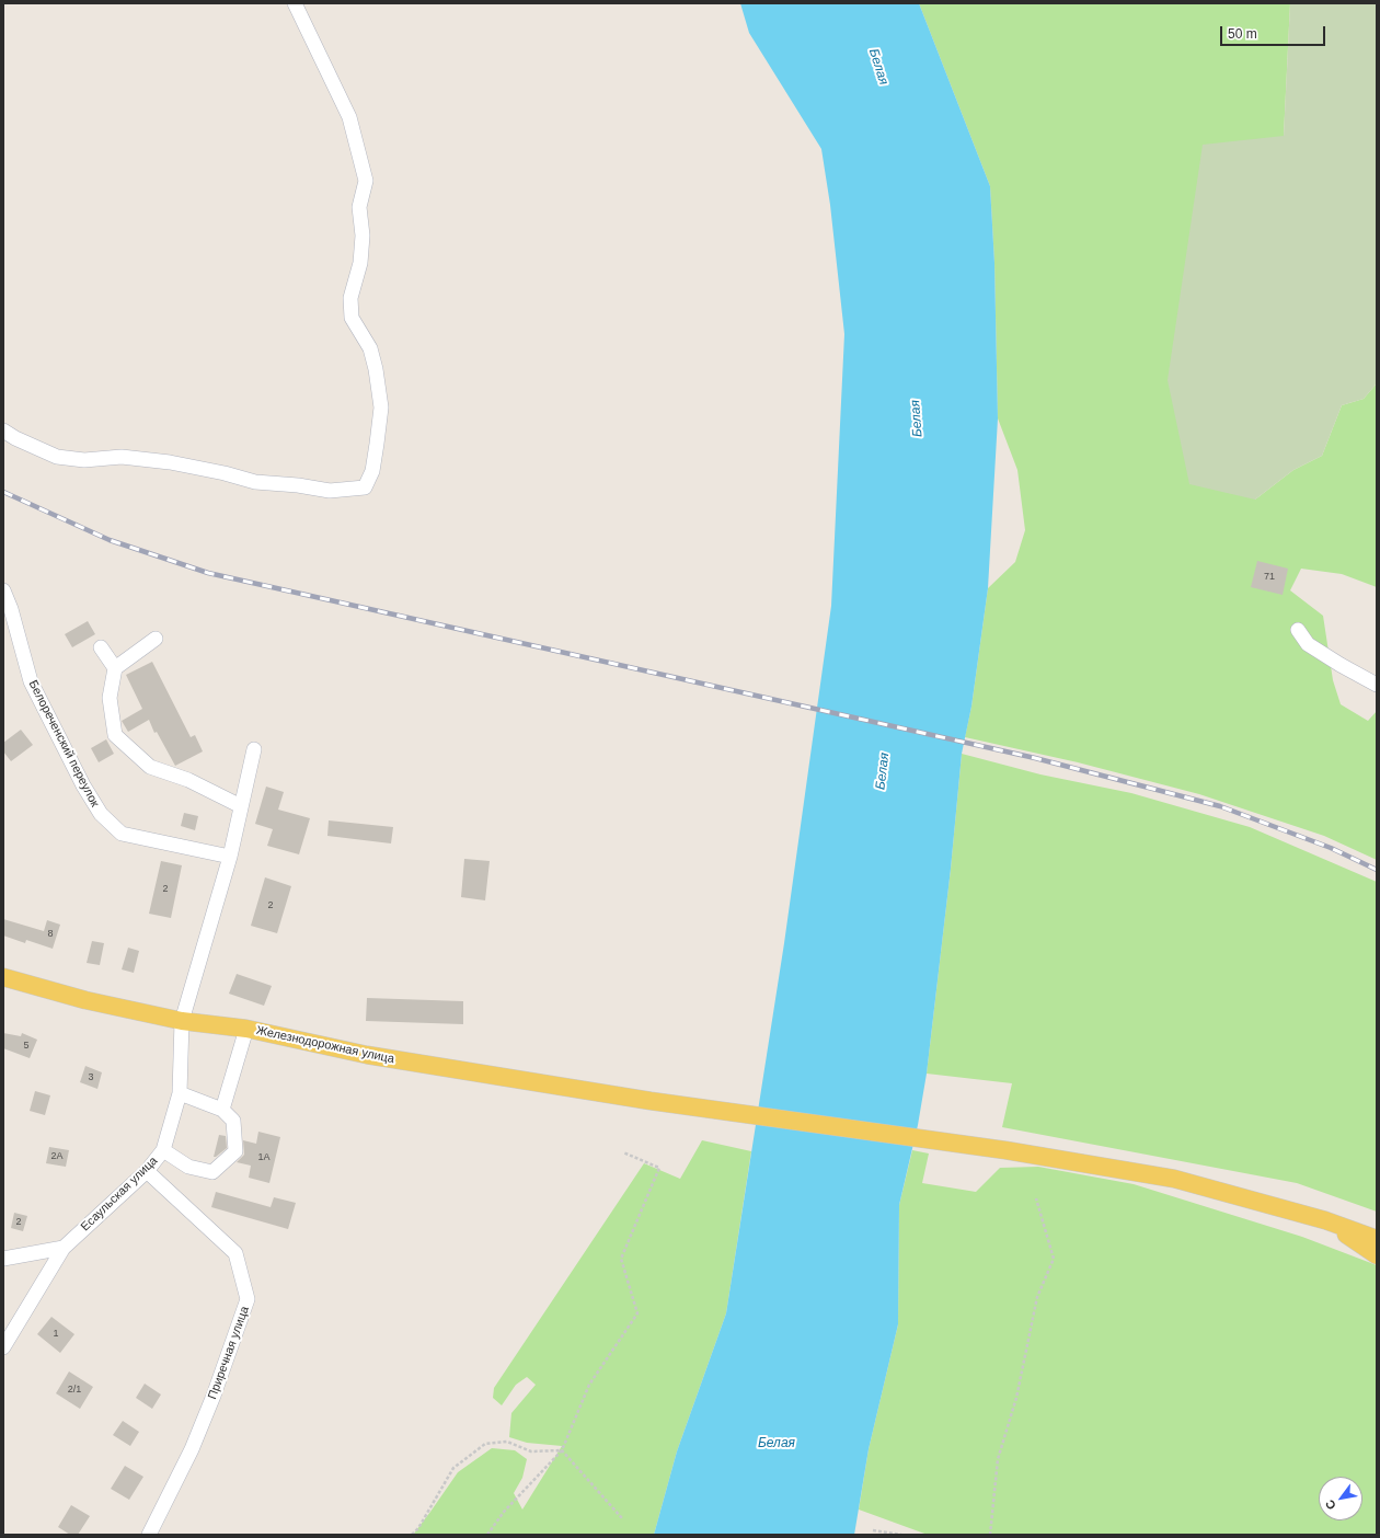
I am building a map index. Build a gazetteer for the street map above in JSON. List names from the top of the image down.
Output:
{
  "streets": {
    "main road": ["Железнодорожная улица"],
    "street": ["Белореченский переулок", "Есаульская улица", "Приречная улица"]
  },
  "crossings": [
    ["Белореченский переулок", "Есаульская улица"],
    ["Железнодорожная улица", "Есаульская улица"],
    ["Есаульская улица", "Приречная улица"]
  ],
  "water": ["Белая"],
  "house_numbers": [
    "71",
    "2",
    "2",
    "8",
    "5",
    "3",
    "2А",
    "1А",
    "2",
    "1",
    "2/1"
  ],
  "scale_bar": "50 m",
  "north": "bottom left"
}
